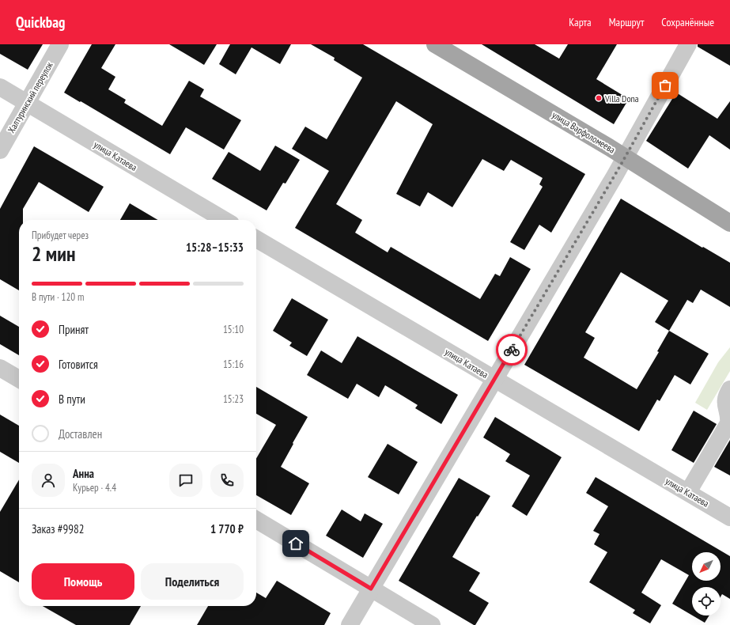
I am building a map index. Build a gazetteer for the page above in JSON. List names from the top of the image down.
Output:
{
  "streets": {
    "main road": ["улица Варфоломеева"],
    "street": ["Халтуринский переулок", "улица Катаева"]
  },
  "crossings": [
    ["Халтуринский переулок", "улица Катаева"]
  ],
  "places": ["Villa Dona"],
  "north": "bottom left",
  "page": {
    "header": "Quickbag",
    "nav": ["Карта", "Маршрут", "Сохранённые"],
    "heading": ["2 мин", "Прибудет через", "15:28–15:33"],
    "panel": [
      "Анна",
      "Курьер · 4.4",
      "Заказ #9982",
      "1 770 ₽"
    ],
    "bar": "В пути · 120 m",
    "list": [
      ["Принят", "15:10"],
      ["Готовится", "15:16"],
      ["В пути", "15:23"],
      "Доставлен"
    ],
    "buttons": ["Помощь", "Поделиться"]
  }
}
